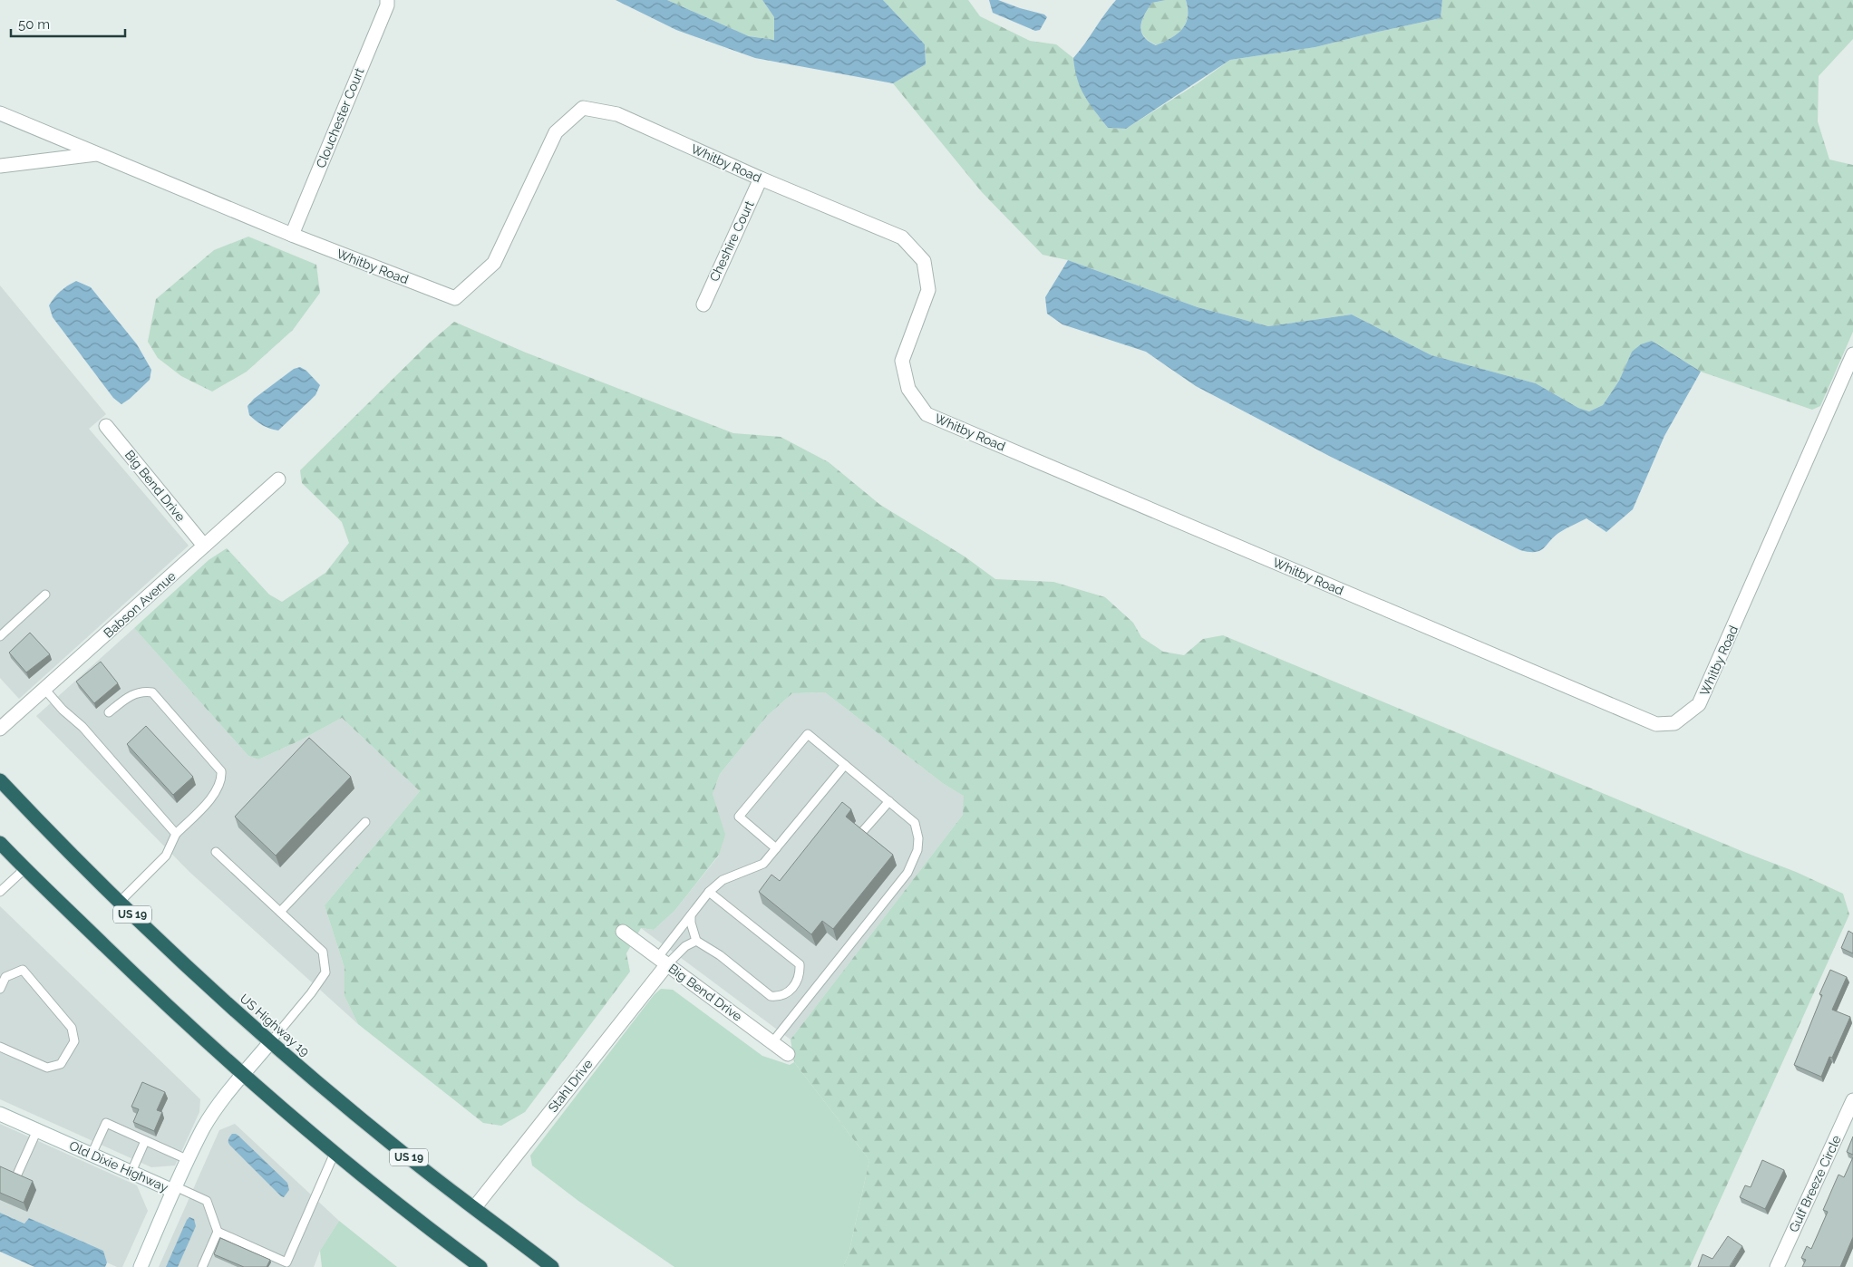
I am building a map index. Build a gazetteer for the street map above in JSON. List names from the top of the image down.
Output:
{
  "streets": {
    "highway": ["US 19", "US Highway 19"],
    "street": [
      "Clouchester Court",
      "Whitby Road",
      "Cheshire Court",
      "Big Bend Drive",
      "Babson Avenue",
      "Stahl Drive",
      "Old Dixie Highway",
      "Gulf Breeze Circle"
    ]
  },
  "crossings": [
    ["Clouchester Court", "Whitby Road"],
    ["Whitby Road", "Cheshire Court"],
    ["Big Bend Drive", "Babson Avenue"],
    ["Big Bend Drive", "Stahl Drive"],
    ["US Highway 19", "Stahl Drive"],
    ["US Highway 19", "Old Dixie Highway"]
  ],
  "scale_bar": "50 m"
}
